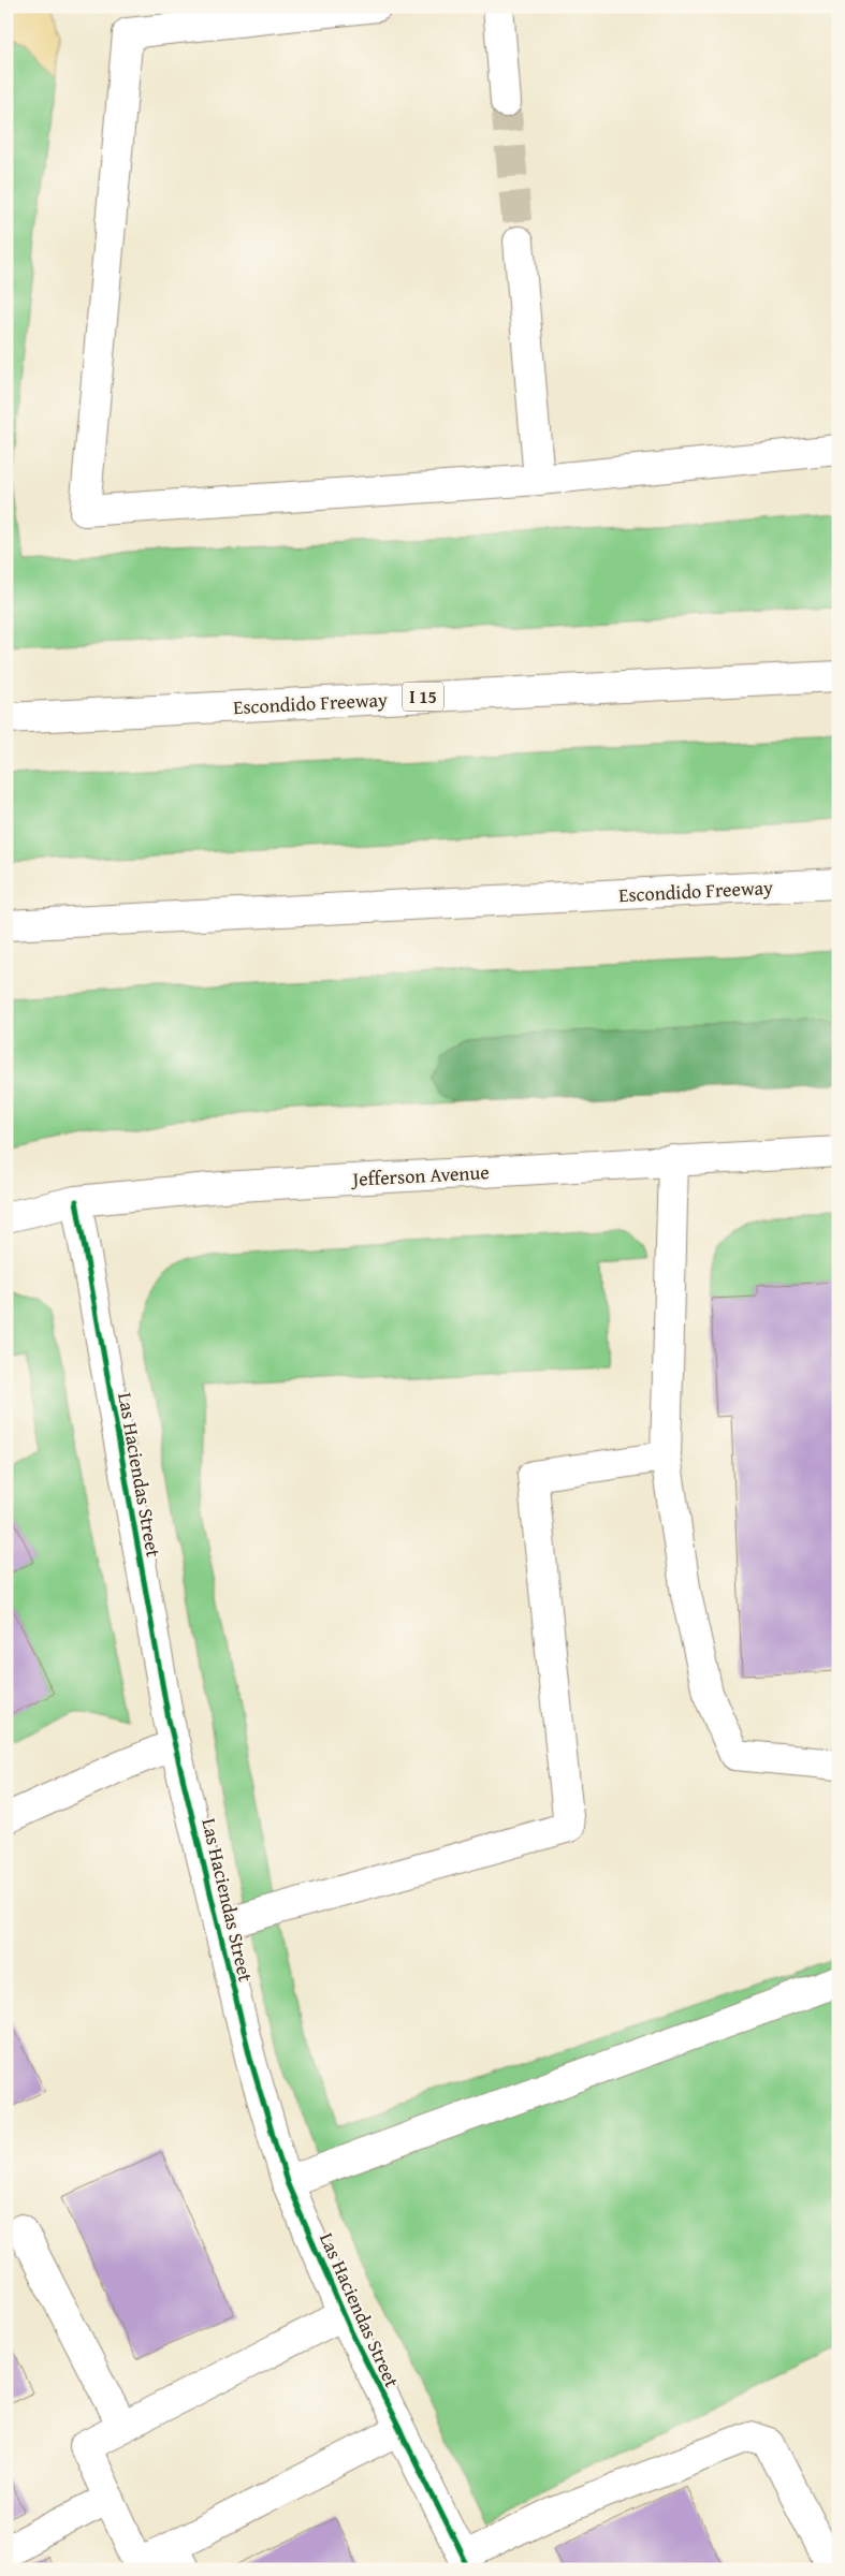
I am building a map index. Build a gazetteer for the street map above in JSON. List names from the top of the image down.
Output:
{
  "streets": {
    "main road": [
      "I 15",
      "Escondido Freeway",
      "Jefferson Avenue",
      "Las Haciendas Street"
    ]
  },
  "crossings": [
    ["Jefferson Avenue", "Las Haciendas Street"]
  ]
}
